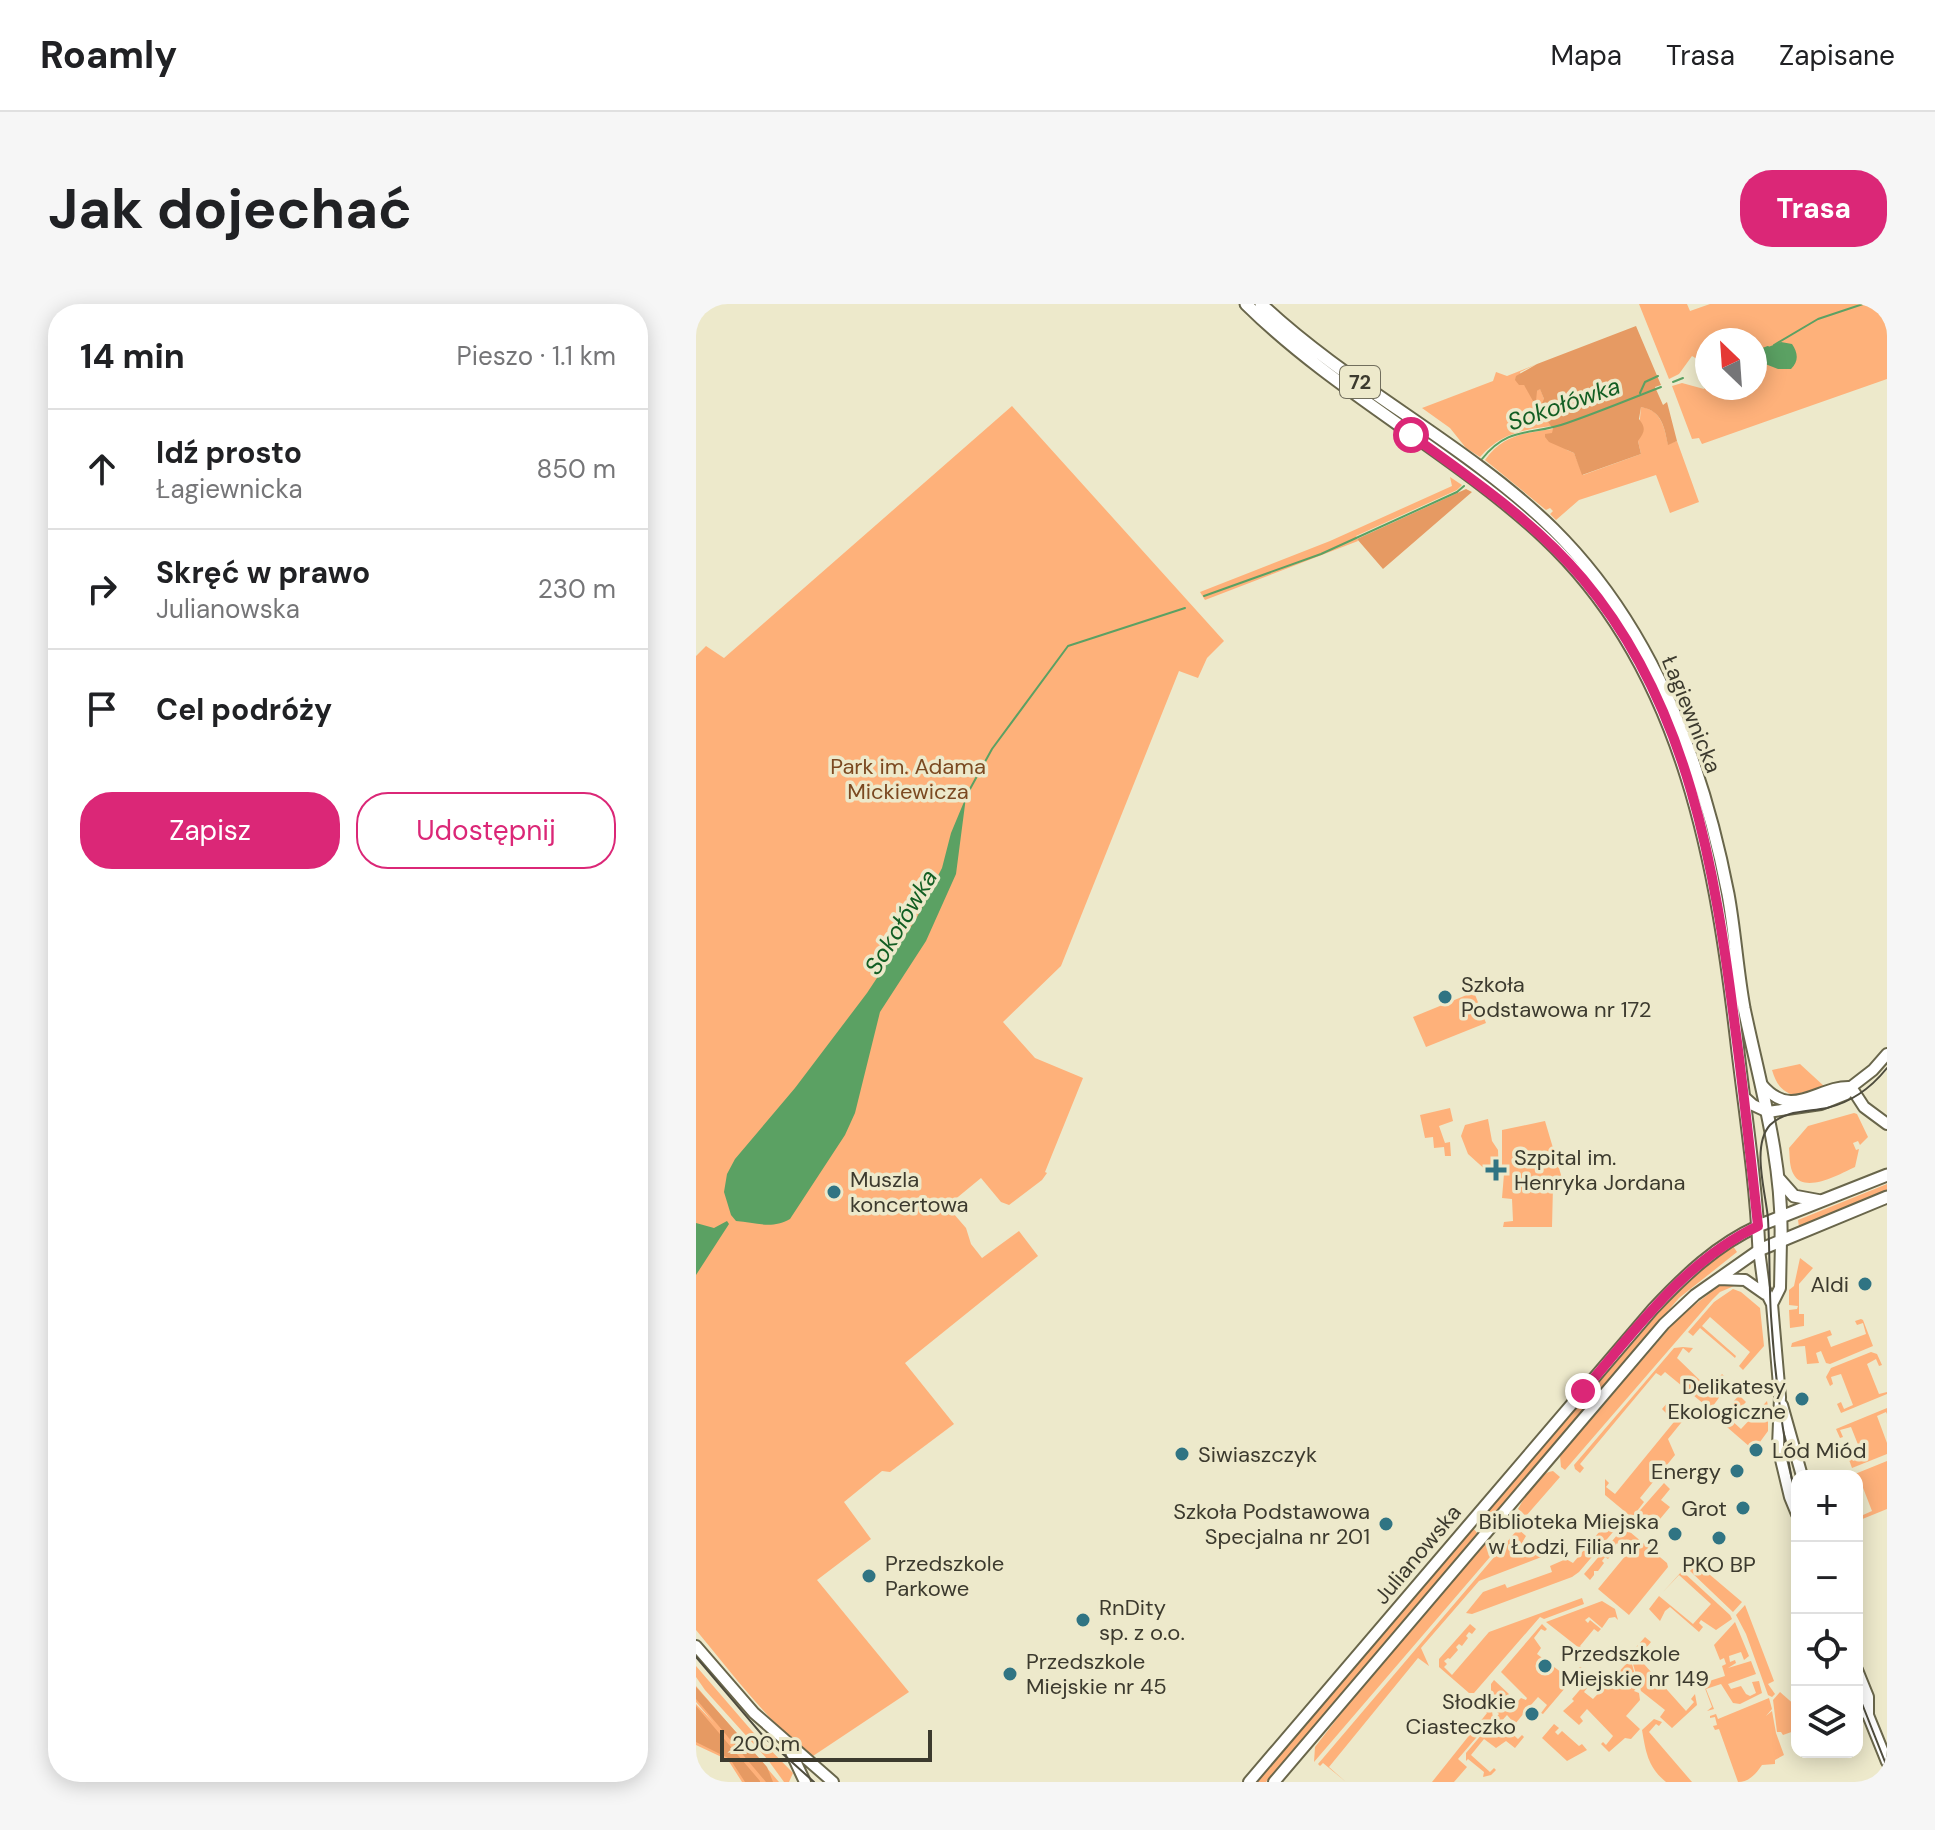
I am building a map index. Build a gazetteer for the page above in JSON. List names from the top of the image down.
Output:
{
  "streets": {
    "main road": ["72", "Łagiewnicka", "Julianowska"]
  },
  "crossings": [
    ["Łagiewnicka", "Julianowska"]
  ],
  "water": ["Sokołówka"],
  "parks": ["Park im. Adama Mickiewicza"],
  "places": {
    "other": [
      "Szkoła Podstawowa nr 172",
      "Muszla koncertowa",
      "Aldi",
      "Delikatesy Ekologiczne",
      "Lód Miód",
      "Siwiaszczyk",
      "Energy",
      "Grot",
      "Szkoła Podstawowa Specjalna nr 201",
      "Biblioteka Miejska w Łodzi, Filia nr 2",
      "PKO BP",
      "Przedszkole Parkowe",
      "RnDity sp. z o.o.",
      "Przedszkole Miejskie nr 149",
      "Przedszkole Miejskie nr 45",
      "Słodkie Ciasteczko"
    ],
    "health": ["Szpital im. Henryka Jordana"]
  },
  "scale_bar": "200 m",
  "north": "top left",
  "page": {
    "header": "Roamly",
    "nav": ["Mapa", "Trasa", "Zapisane"],
    "buttons": [
      "Trasa",
      ["Zapisz", "Udostępnij"]
    ],
    "title": "Jak dojechać",
    "heading": ["14 min", "Pieszo · 1.1 km"],
    "list": [
      ["Idź prosto", "Łagiewnicka", "850 m"],
      ["Skręć w prawo", "Julianowska", "230 m"],
      "Cel podróży"
    ],
    "map_buttons": ["+", "−"],
    "scale": "200 m"
  }
}
